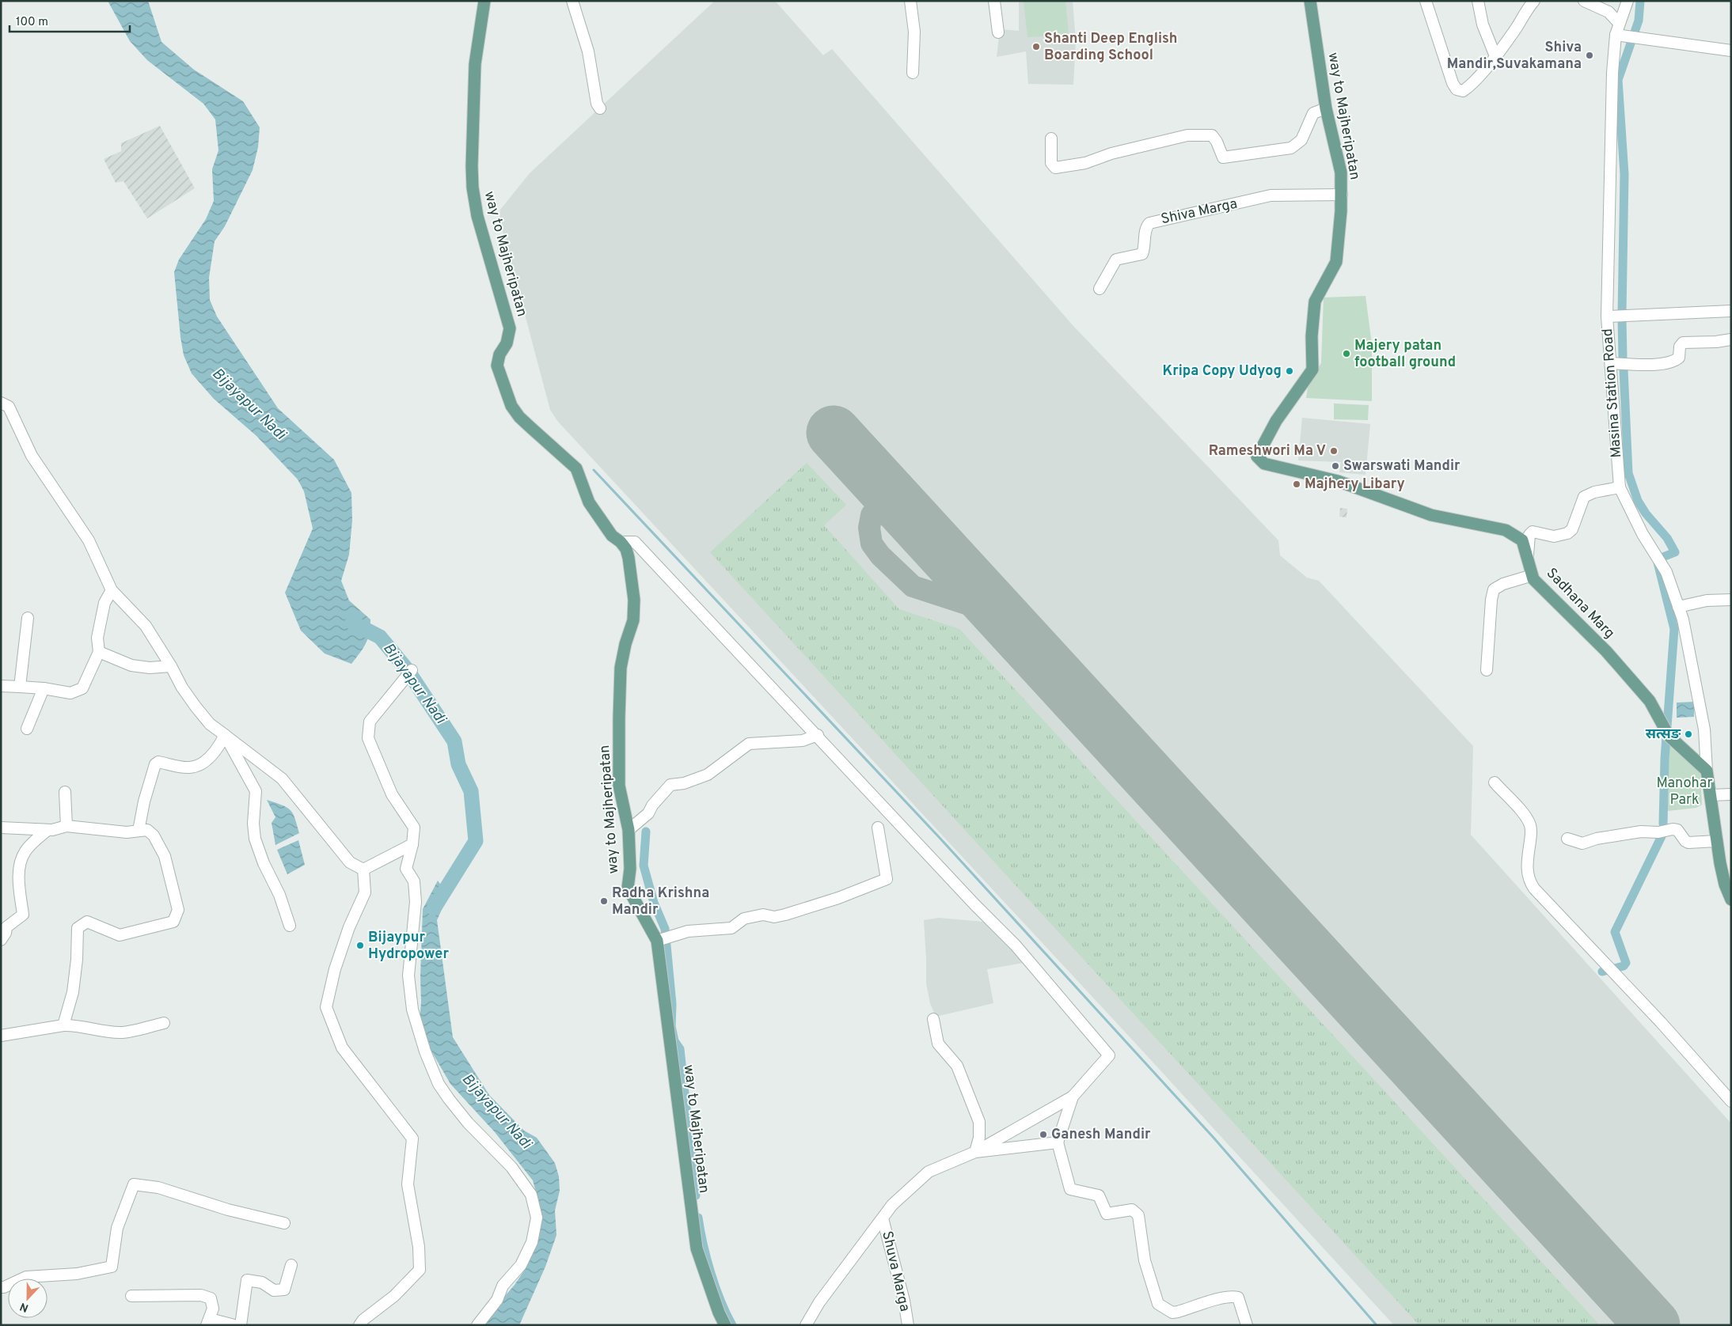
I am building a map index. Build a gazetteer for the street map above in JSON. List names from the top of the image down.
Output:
{
  "streets": {
    "main road": ["way to Majheripatan", "Sadhana Marg"],
    "street": ["Shiva Marga", "Masina Station Road", "Shuva Marga"]
  },
  "crossings": [
    ["way to Majheripatan", "Shiva Marga"],
    ["way to Majheripatan", "Sadhana Marg"],
    ["Masina Station Road", "Sadhana Marg"]
  ],
  "water": ["Bijayapur Nadi"],
  "parks": ["Manohar Park"],
  "places": [
    "Shanti Deep English Boarding School",
    "Shiva Mandir,Suvakamana",
    "Majery patan football ground",
    "Kripa Copy Udyog",
    "Rameshwori Ma V",
    "Swarswati Mandir",
    "Majhery Libary",
    "सत्सङ",
    "Radha Krishna Mandir",
    "Bijaypur Hydropower",
    "Ganesh Mandir"
  ],
  "scale_bar": "100 m",
  "north": "bottom"
}
